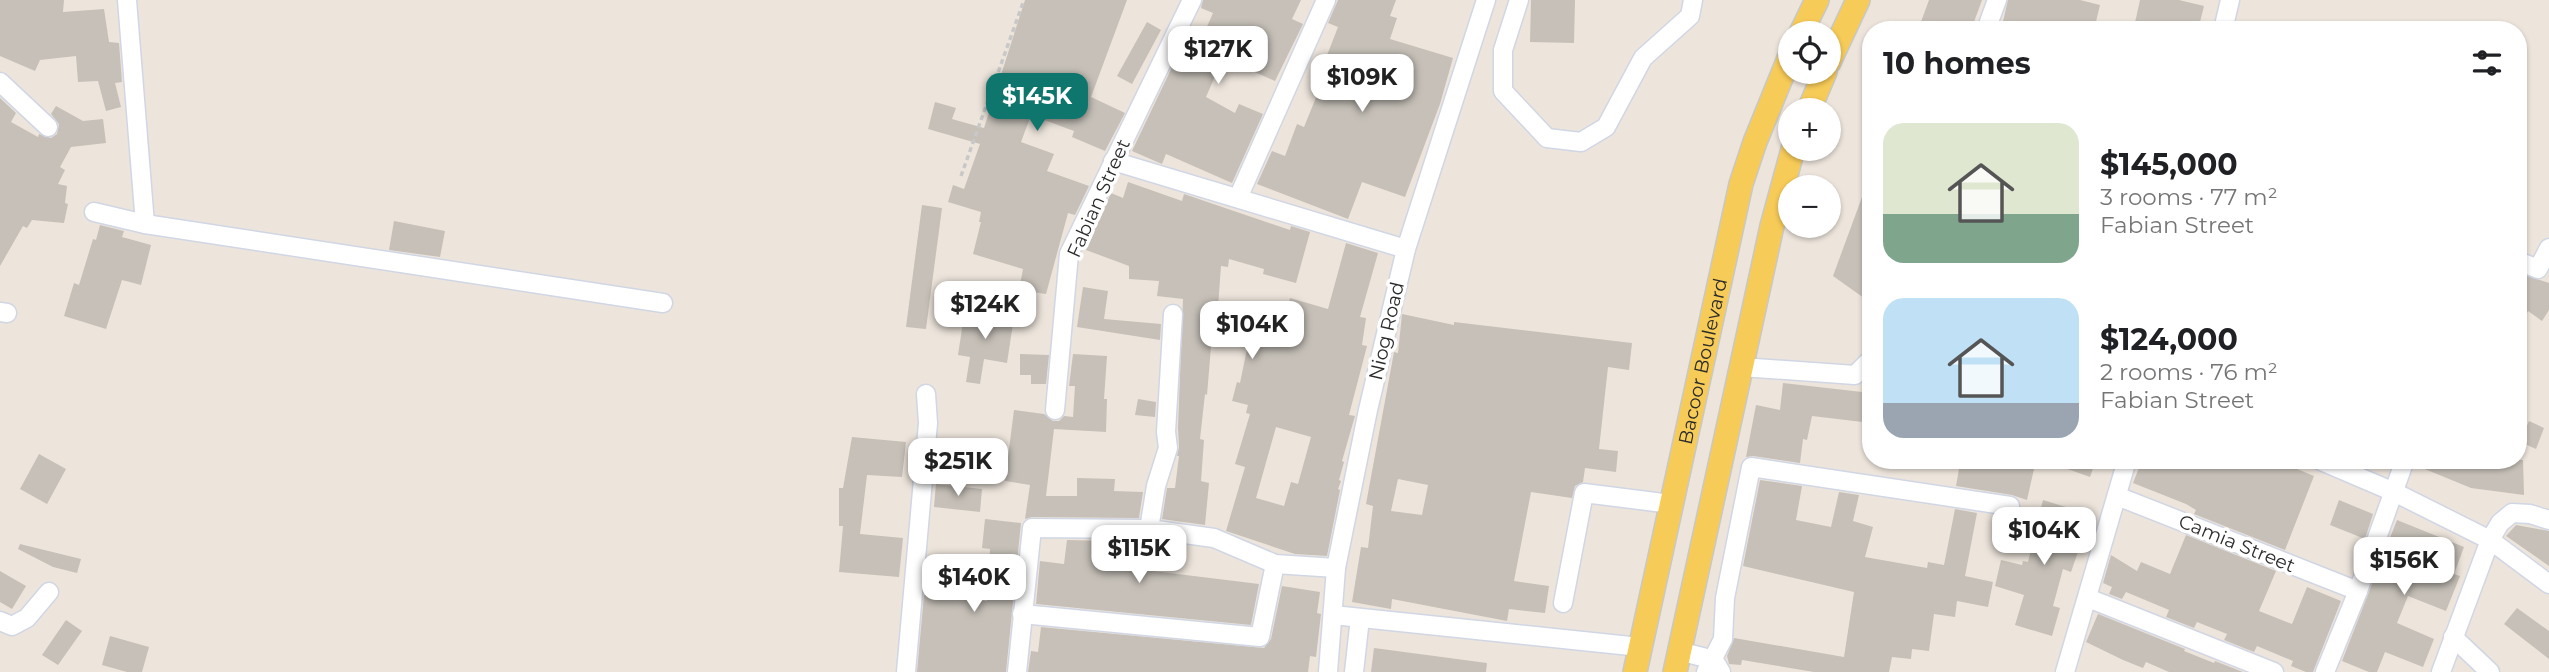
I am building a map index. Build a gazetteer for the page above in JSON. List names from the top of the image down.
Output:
{
  "streets": {
    "main road": ["Bacoor Boulevard"],
    "street": ["Fabian Street", "Niog Road", "Camia Street"]
  },
  "page": {
    "map_buttons": ["+", "−"],
    "heading": "10 homes",
    "price": [
      "$127K",
      "$109K",
      "$145K",
      "$124K",
      "$104K",
      "$251K",
      "$104K",
      "$115K",
      "$156K",
      "$140K"
    ],
    "list": [
      {
        "name": "$145,000",
        "note": "3 rooms · 77 m² · Fabian Street"
      },
      {
        "name": "$124,000",
        "note": "2 rooms · 76 m² · Fabian Street"
      }
    ]
  }
}
